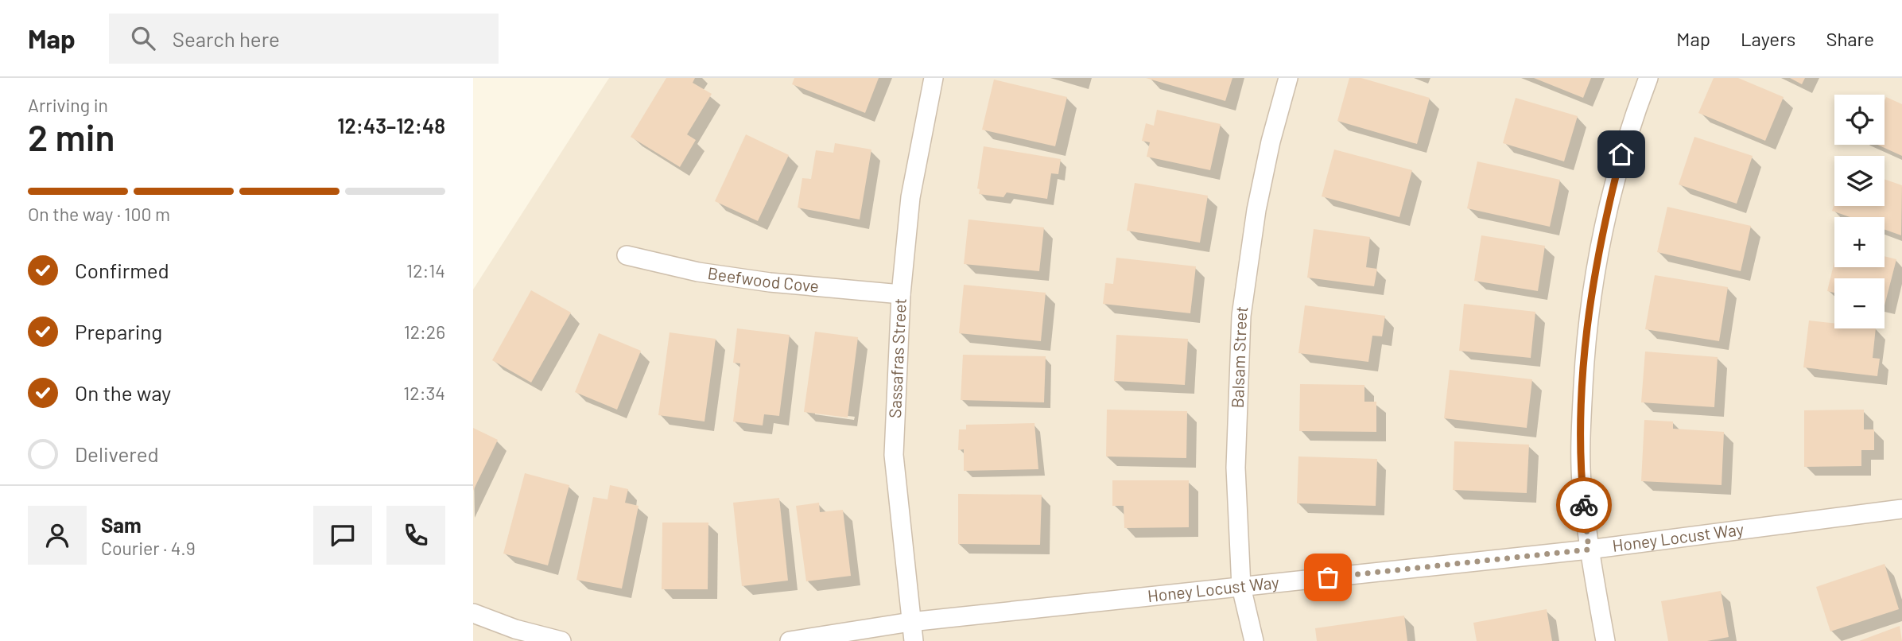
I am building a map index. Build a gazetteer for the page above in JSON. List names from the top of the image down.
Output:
{
  "streets": {
    "street": [
      "Beefwood Cove",
      "Balsam Street",
      "Sassafras Street",
      "Honey Locust Way"
    ]
  },
  "crossings": [
    ["Beefwood Cove", "Sassafras Street"],
    ["Balsam Street", "Honey Locust Way"],
    ["Sassafras Street", "Honey Locust Way"]
  ],
  "page": {
    "header": "Map",
    "search": "Search here",
    "nav": ["Map", "Layers", "Share"],
    "heading": ["2 min", "Arriving in", "12:43–12:48"],
    "panel": ["Sam", "Courier · 4.9"],
    "map_buttons": ["+", "−"],
    "bar": "On the way · 100 m",
    "list": [
      ["Confirmed", "12:14"],
      ["Preparing", "12:26"],
      ["On the way", "12:34"],
      "Delivered"
    ]
  }
}
